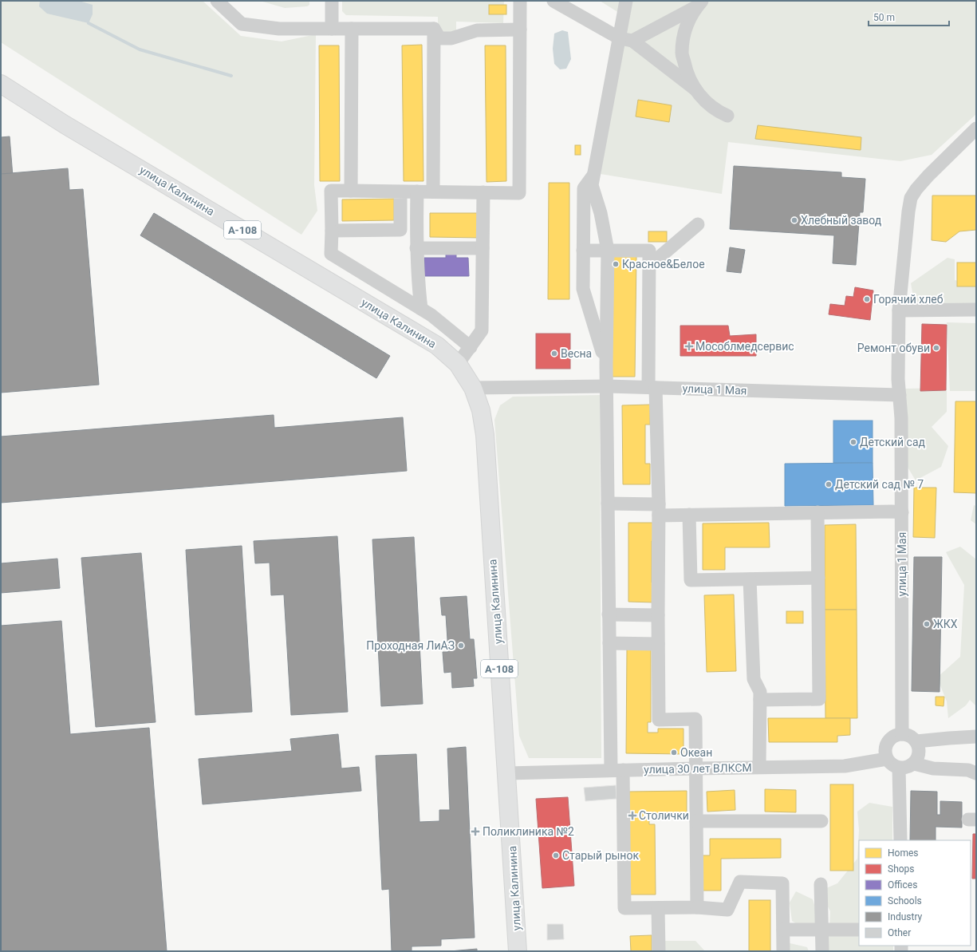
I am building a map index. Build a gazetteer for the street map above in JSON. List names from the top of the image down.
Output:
{
  "streets": {
    "highway": ["улица Калинина", "А-108"],
    "street": ["улица 1 Мая", "улица 30 лет ВЛКСМ"]
  },
  "crossings": [
    ["улица Калинина", "улица 30 лет ВЛКСМ"],
    ["улица 1 Мая", "улица 30 лет ВЛКСМ"]
  ],
  "places": {
    "other": [
      "Хлебный завод",
      "Красное&Белое",
      "Горячий хлеб",
      "Ремонт обуви",
      "Весна",
      "Детский сад",
      "Детский сад № 7",
      "ЖКХ",
      "Проходная ЛиАЗ",
      "Океан",
      "Старый рынок"
    ],
    "health": ["Мособлмедсервис", "Столички", "Поликлиника №2"]
  },
  "legend": [
    "Homes",
    "Shops",
    "Offices",
    "Schools",
    "Industry",
    "Other"
  ],
  "scale_bar": "50 m"
}
